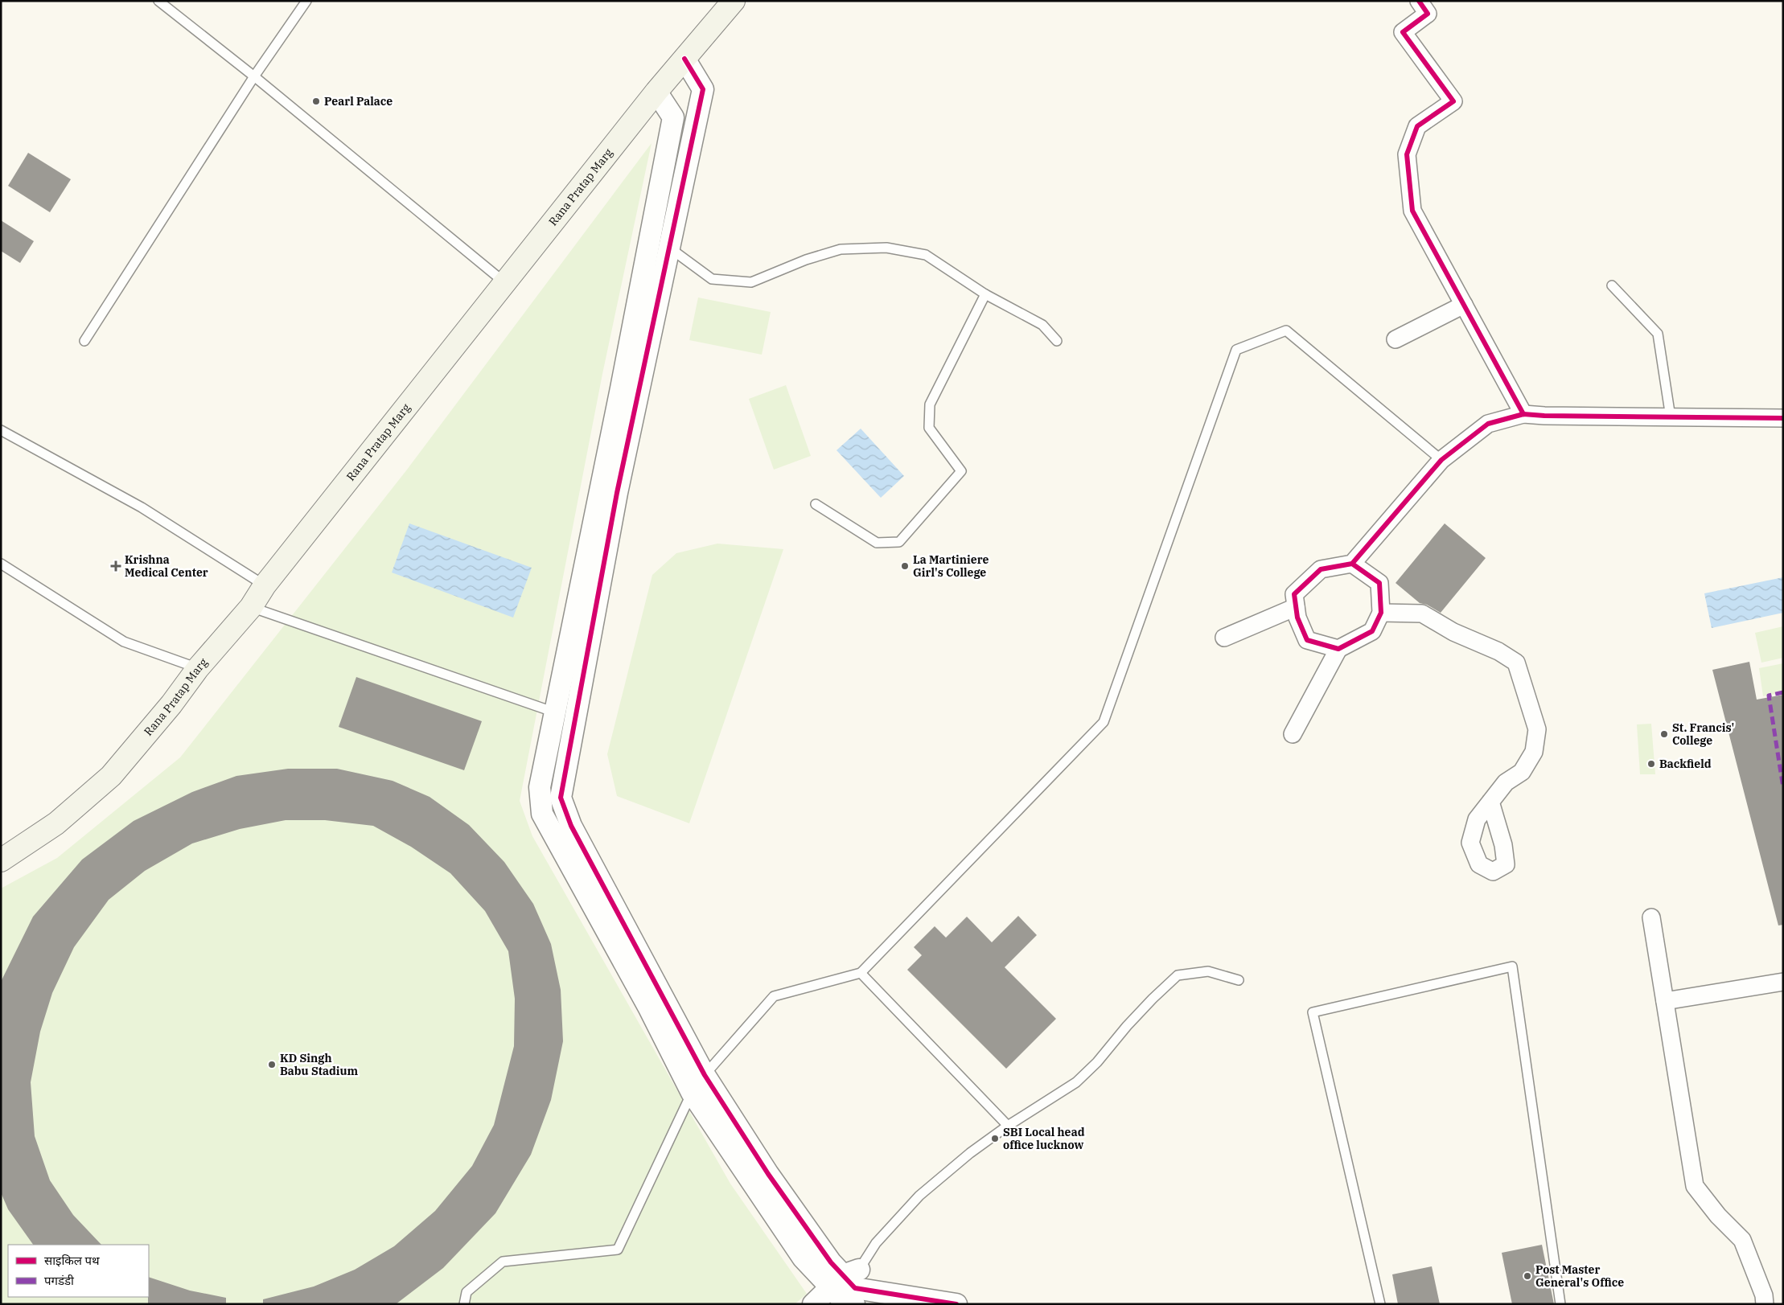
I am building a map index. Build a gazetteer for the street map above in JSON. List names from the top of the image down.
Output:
{
  "streets": {
    "main road": ["Rana Pratap Marg"]
  },
  "places": {
    "other": [
      "Pearl Palace",
      "La Martiniere Girl's College",
      "St. Francis' College",
      "Backfield",
      "KD Singh Babu Stadium",
      "SBI Local head office lucknow",
      "Post Master General's Office"
    ],
    "health": ["Krishna Medical Center"]
  },
  "legend": ["साइकिल पथ", "पगडंडी"]
}
